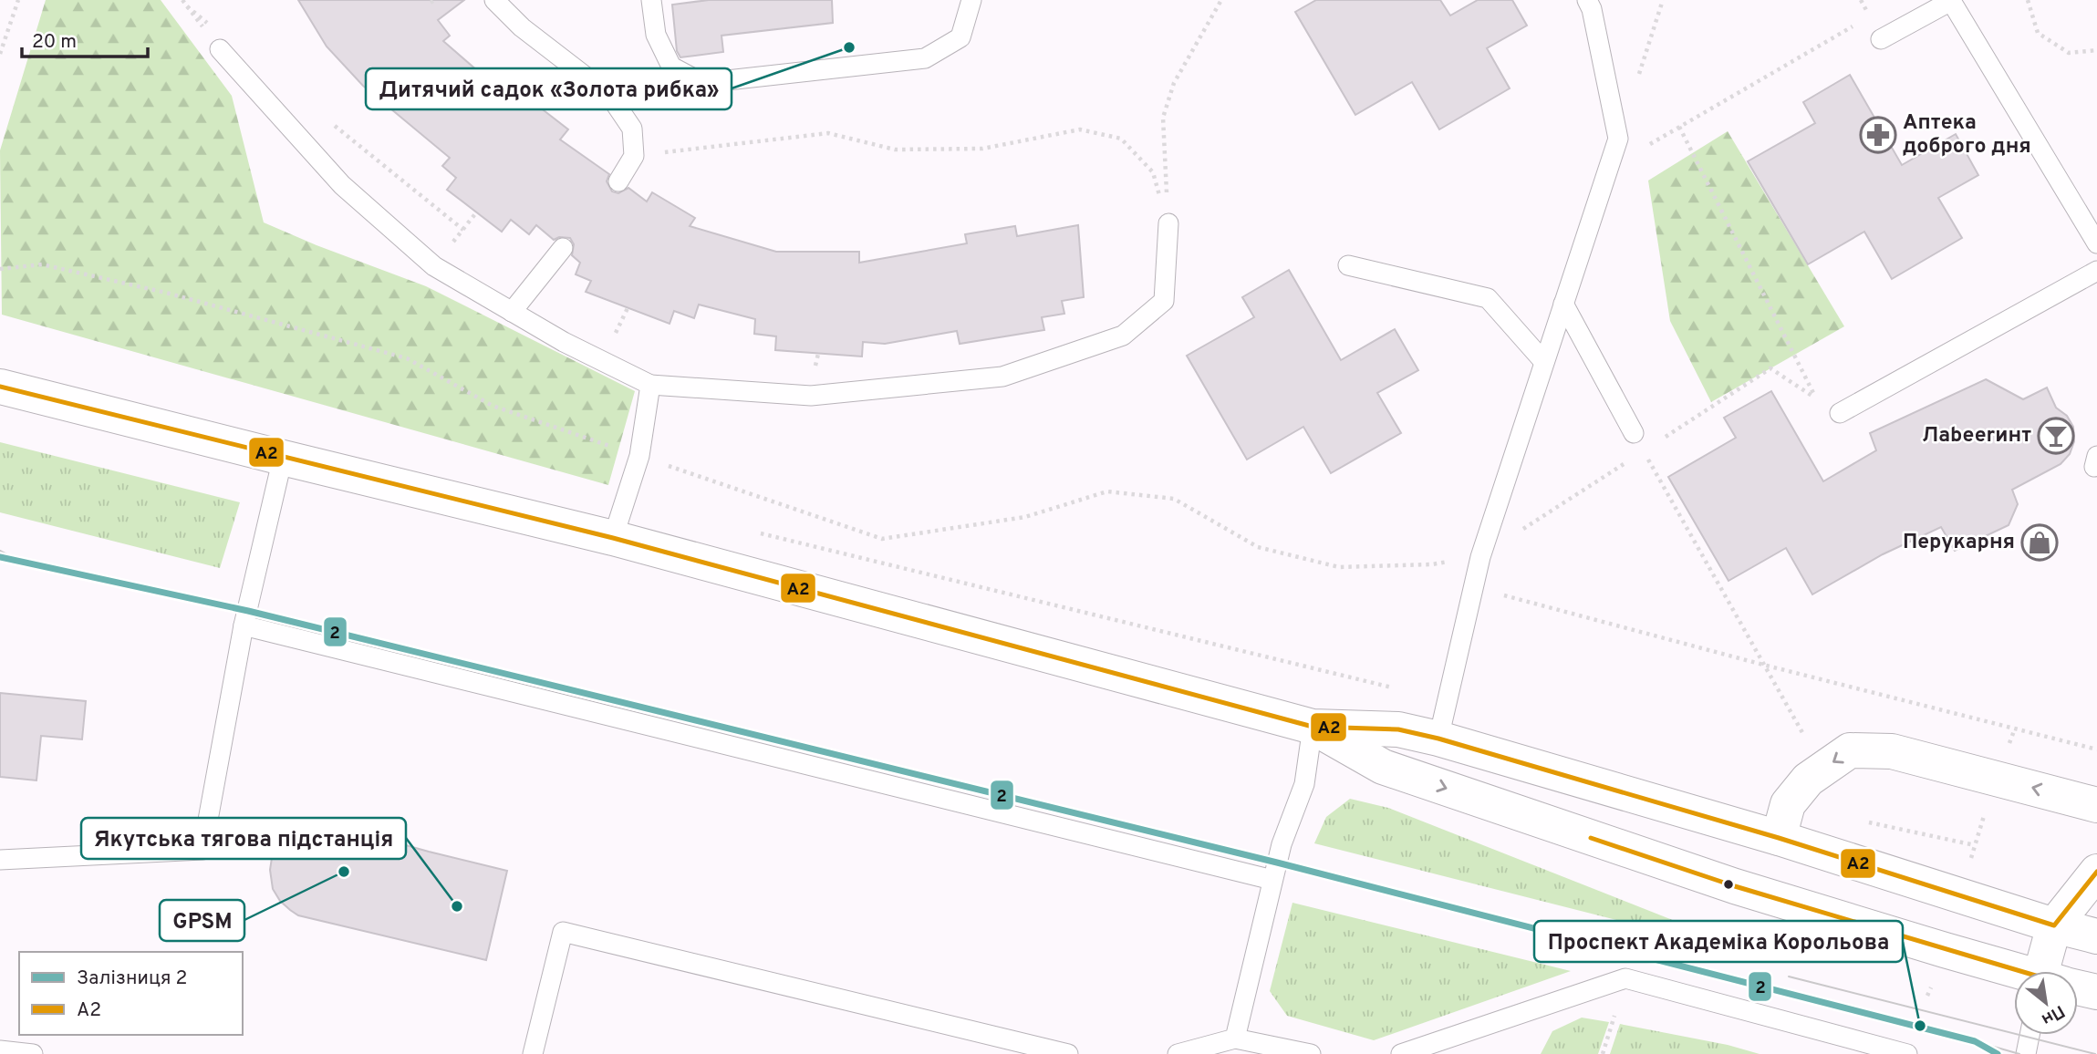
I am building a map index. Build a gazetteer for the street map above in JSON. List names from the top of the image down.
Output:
{
  "places": {
    "other": [
      "Дитячий садок «Золота рибка»",
      "GPSM",
      "Якутська тягова підстанція",
      "Проспект Академіка Корольова"
    ],
    "pharmacy": ["Аптека доброго дня"],
    "bar": ["Лаbeerинт"],
    "shop": ["Перукарня"]
  },
  "lines": ["transit line А2", "rail line 2"],
  "legend": ["Залізниця 2", "А2"],
  "scale_bar": "20 m",
  "north": "bottom right"
}
